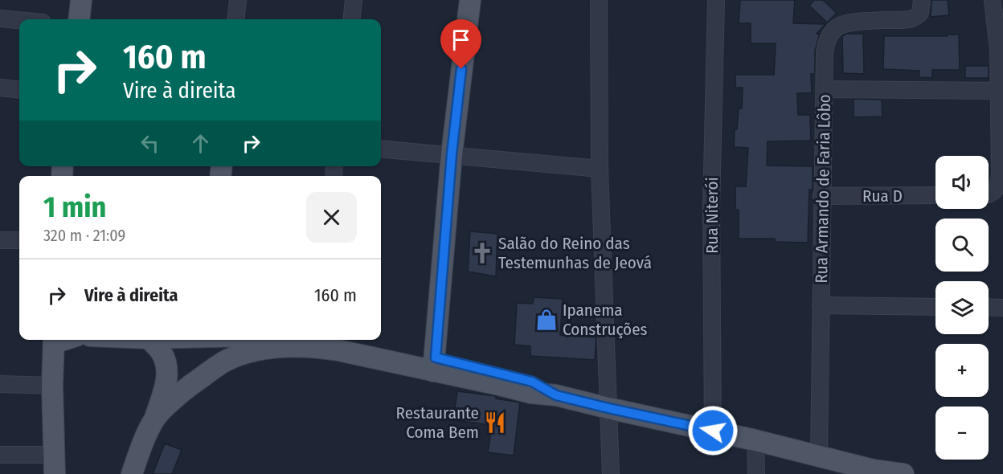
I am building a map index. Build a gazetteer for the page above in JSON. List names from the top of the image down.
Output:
{
  "streets": {
    "street": ["Rua Armando de Faria Lôbo", "Rua D", "Rua Niterói"]
  },
  "crossings": [
    ["Rua Armando de Faria Lôbo", "Rua D"]
  ],
  "places": {
    "church": ["Salão do Reino das Testemunhas de Jeová"],
    "shop": ["Ipanema Construções"],
    "restaurant": ["Restaurante Coma Bem"]
  },
  "page": {
    "turn": ["160 m", "Vire à direita"],
    "map_buttons": ["+", "−"],
    "heading": ["1 min", "320 m · 21:09"],
    "list": [
      {
        "name": "Vire à direita",
        "value": "160 m"
      }
    ]
  }
}
